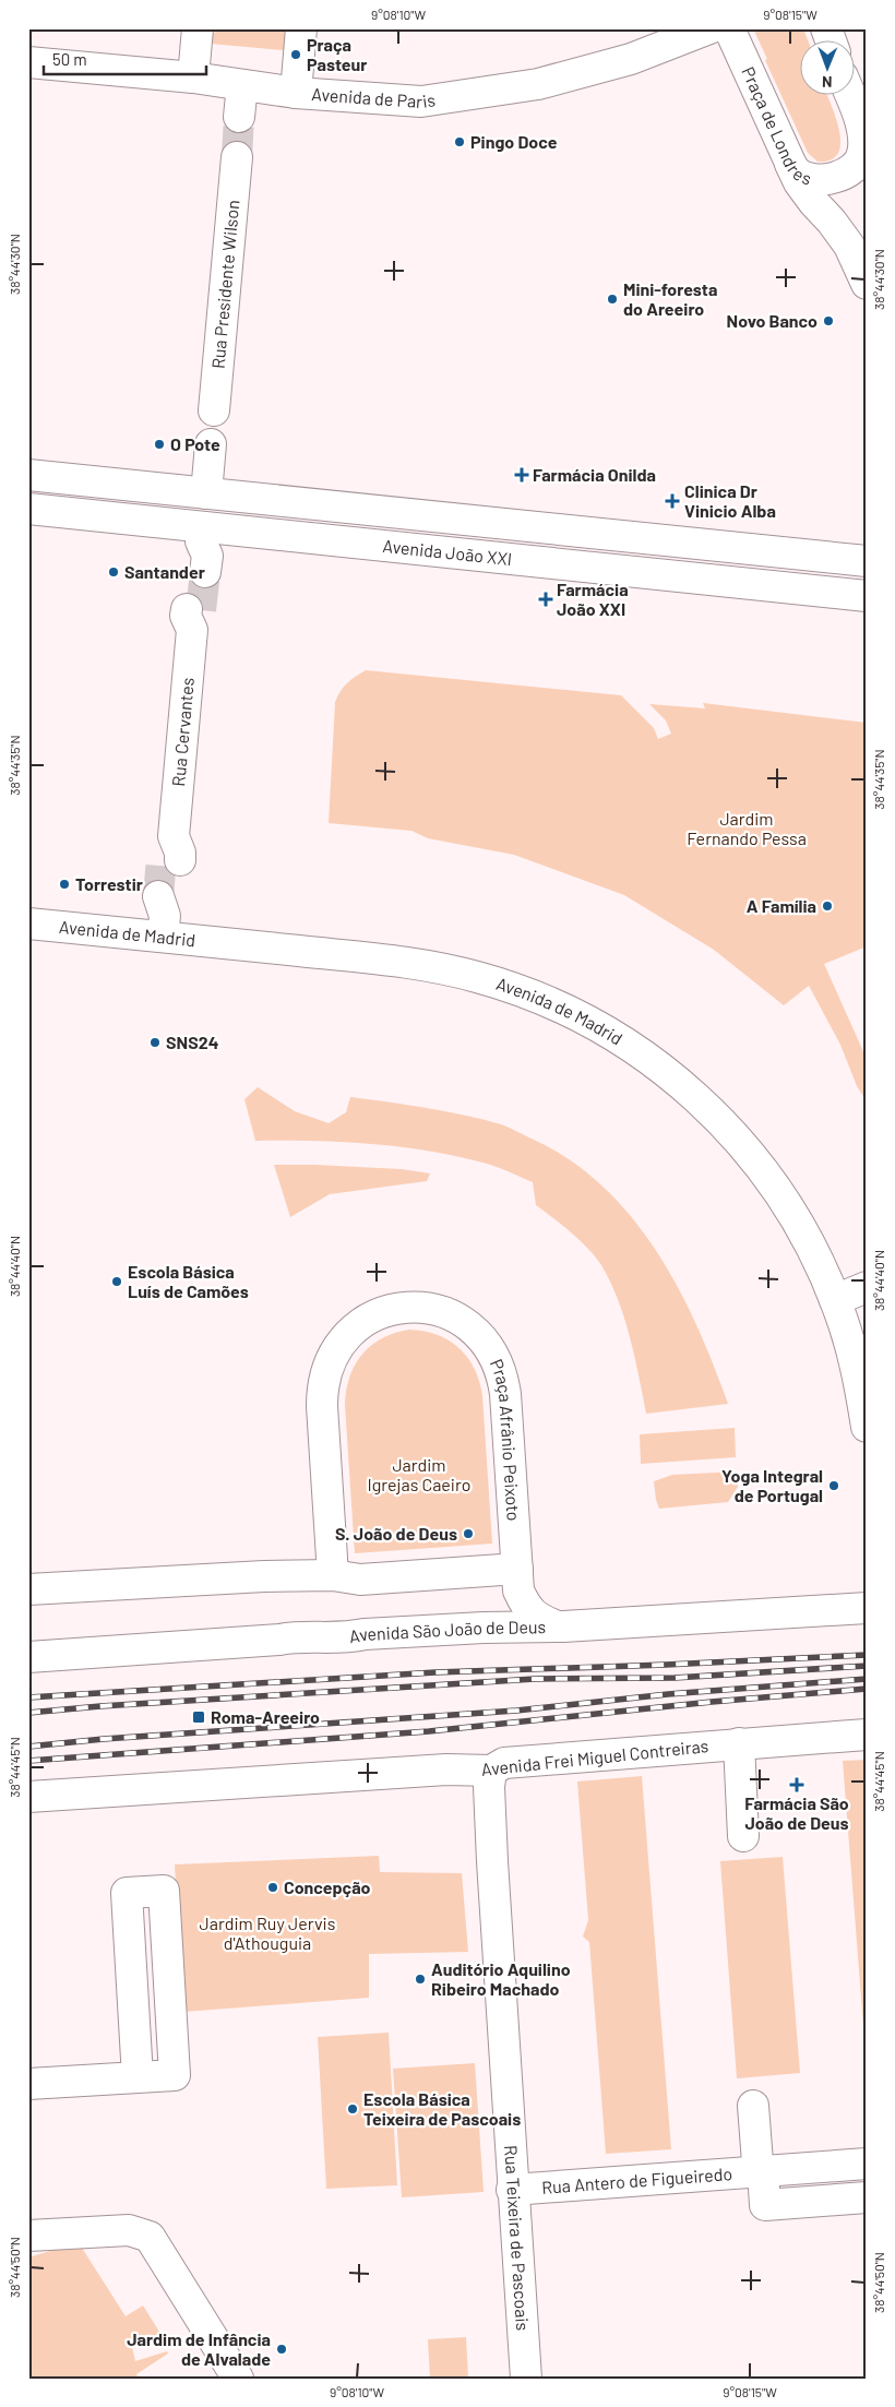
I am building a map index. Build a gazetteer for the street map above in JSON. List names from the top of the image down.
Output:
{
  "streets": {
    "street": [
      "Avenida de Paris",
      "Praça de Londres",
      "Rua Presidente Wilson",
      "Avenida João XXI",
      "Rua Cervantes",
      "Avenida de Madrid",
      "Praça Afrânio Peixoto",
      "Avenida São João de Deus",
      "Avenida Frei Miguel Contreiras",
      "Rua Antero de Figueiredo",
      "Rua Teixeira de Pascoais"
    ]
  },
  "crossings": [
    ["Praça Afrânio Peixoto", "Avenida São João de Deus"],
    ["Avenida Frei Miguel Contreiras", "Rua Teixeira de Pascoais"],
    ["Rua Antero de Figueiredo", "Rua Teixeira de Pascoais"]
  ],
  "parks": ["Jardim Fernando Pessa", "Jardim Igrejas Caeiro", "Jardim Ruy Jervis d'Athouguia"],
  "places": {
    "other": [
      "Praça Pasteur",
      "Pingo Doce",
      "Mini-foresta do Areeiro",
      "Novo Banco",
      "O Pote",
      "Santander",
      "Torrestir",
      "A Família",
      "SNS24",
      "Escola Básica Luís de Camões",
      "Yoga Integral de Portugal",
      "S. João de Deus",
      "Concepção",
      "Auditório Aquilino Ribeiro Machado",
      "Escola Básica Teixeira de Pascoais",
      "Jardim de Infância de Alvalade"
    ],
    "health": [
      "Farmácia Onilda",
      "Clinica Dr Vinicio Alba",
      "Farmácia João XXI",
      "Farmácia São João de Deus"
    ],
    "transit": ["Roma-Areeiro"]
  },
  "scale_bar": "50 m",
  "north": "bottom",
  "coordinates": [
    "9°08'10\"W",
    "9°08'15\"W",
    "38°44'30\"N",
    "38°44'35\"N",
    "38°44'40\"N",
    "38°44'45\"N",
    "38°44'50\"N"
  ]
}
